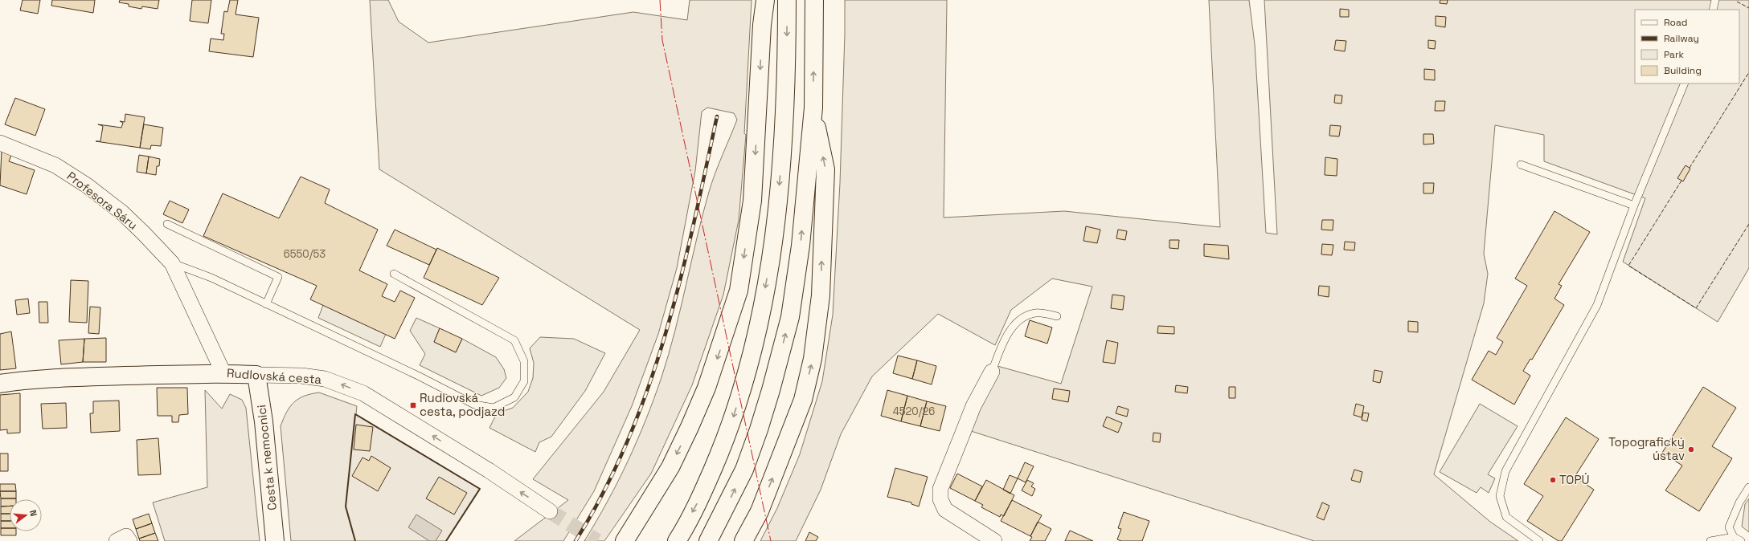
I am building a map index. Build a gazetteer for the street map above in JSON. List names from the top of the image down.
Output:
{
  "streets": {
    "main road": ["Rudlovská cesta", "Cesta k nemocnici"],
    "street": ["Profesora Sáru"]
  },
  "crossings": [
    ["Profesora Sáru", "Rudlovská cesta"],
    ["Rudlovská cesta", "Cesta k nemocnici"]
  ],
  "one_way": ["Rudlovská cesta"],
  "places": {
    "transit": ["Rudlovská cesta, podjazd"],
    "other": ["Topografický ústav", "TOPÚ"]
  },
  "house_numbers": ["6550/53", "4520/26"],
  "legend": [
    "Road",
    "Railway",
    "Park",
    "Building"
  ],
  "north": "right"
}
